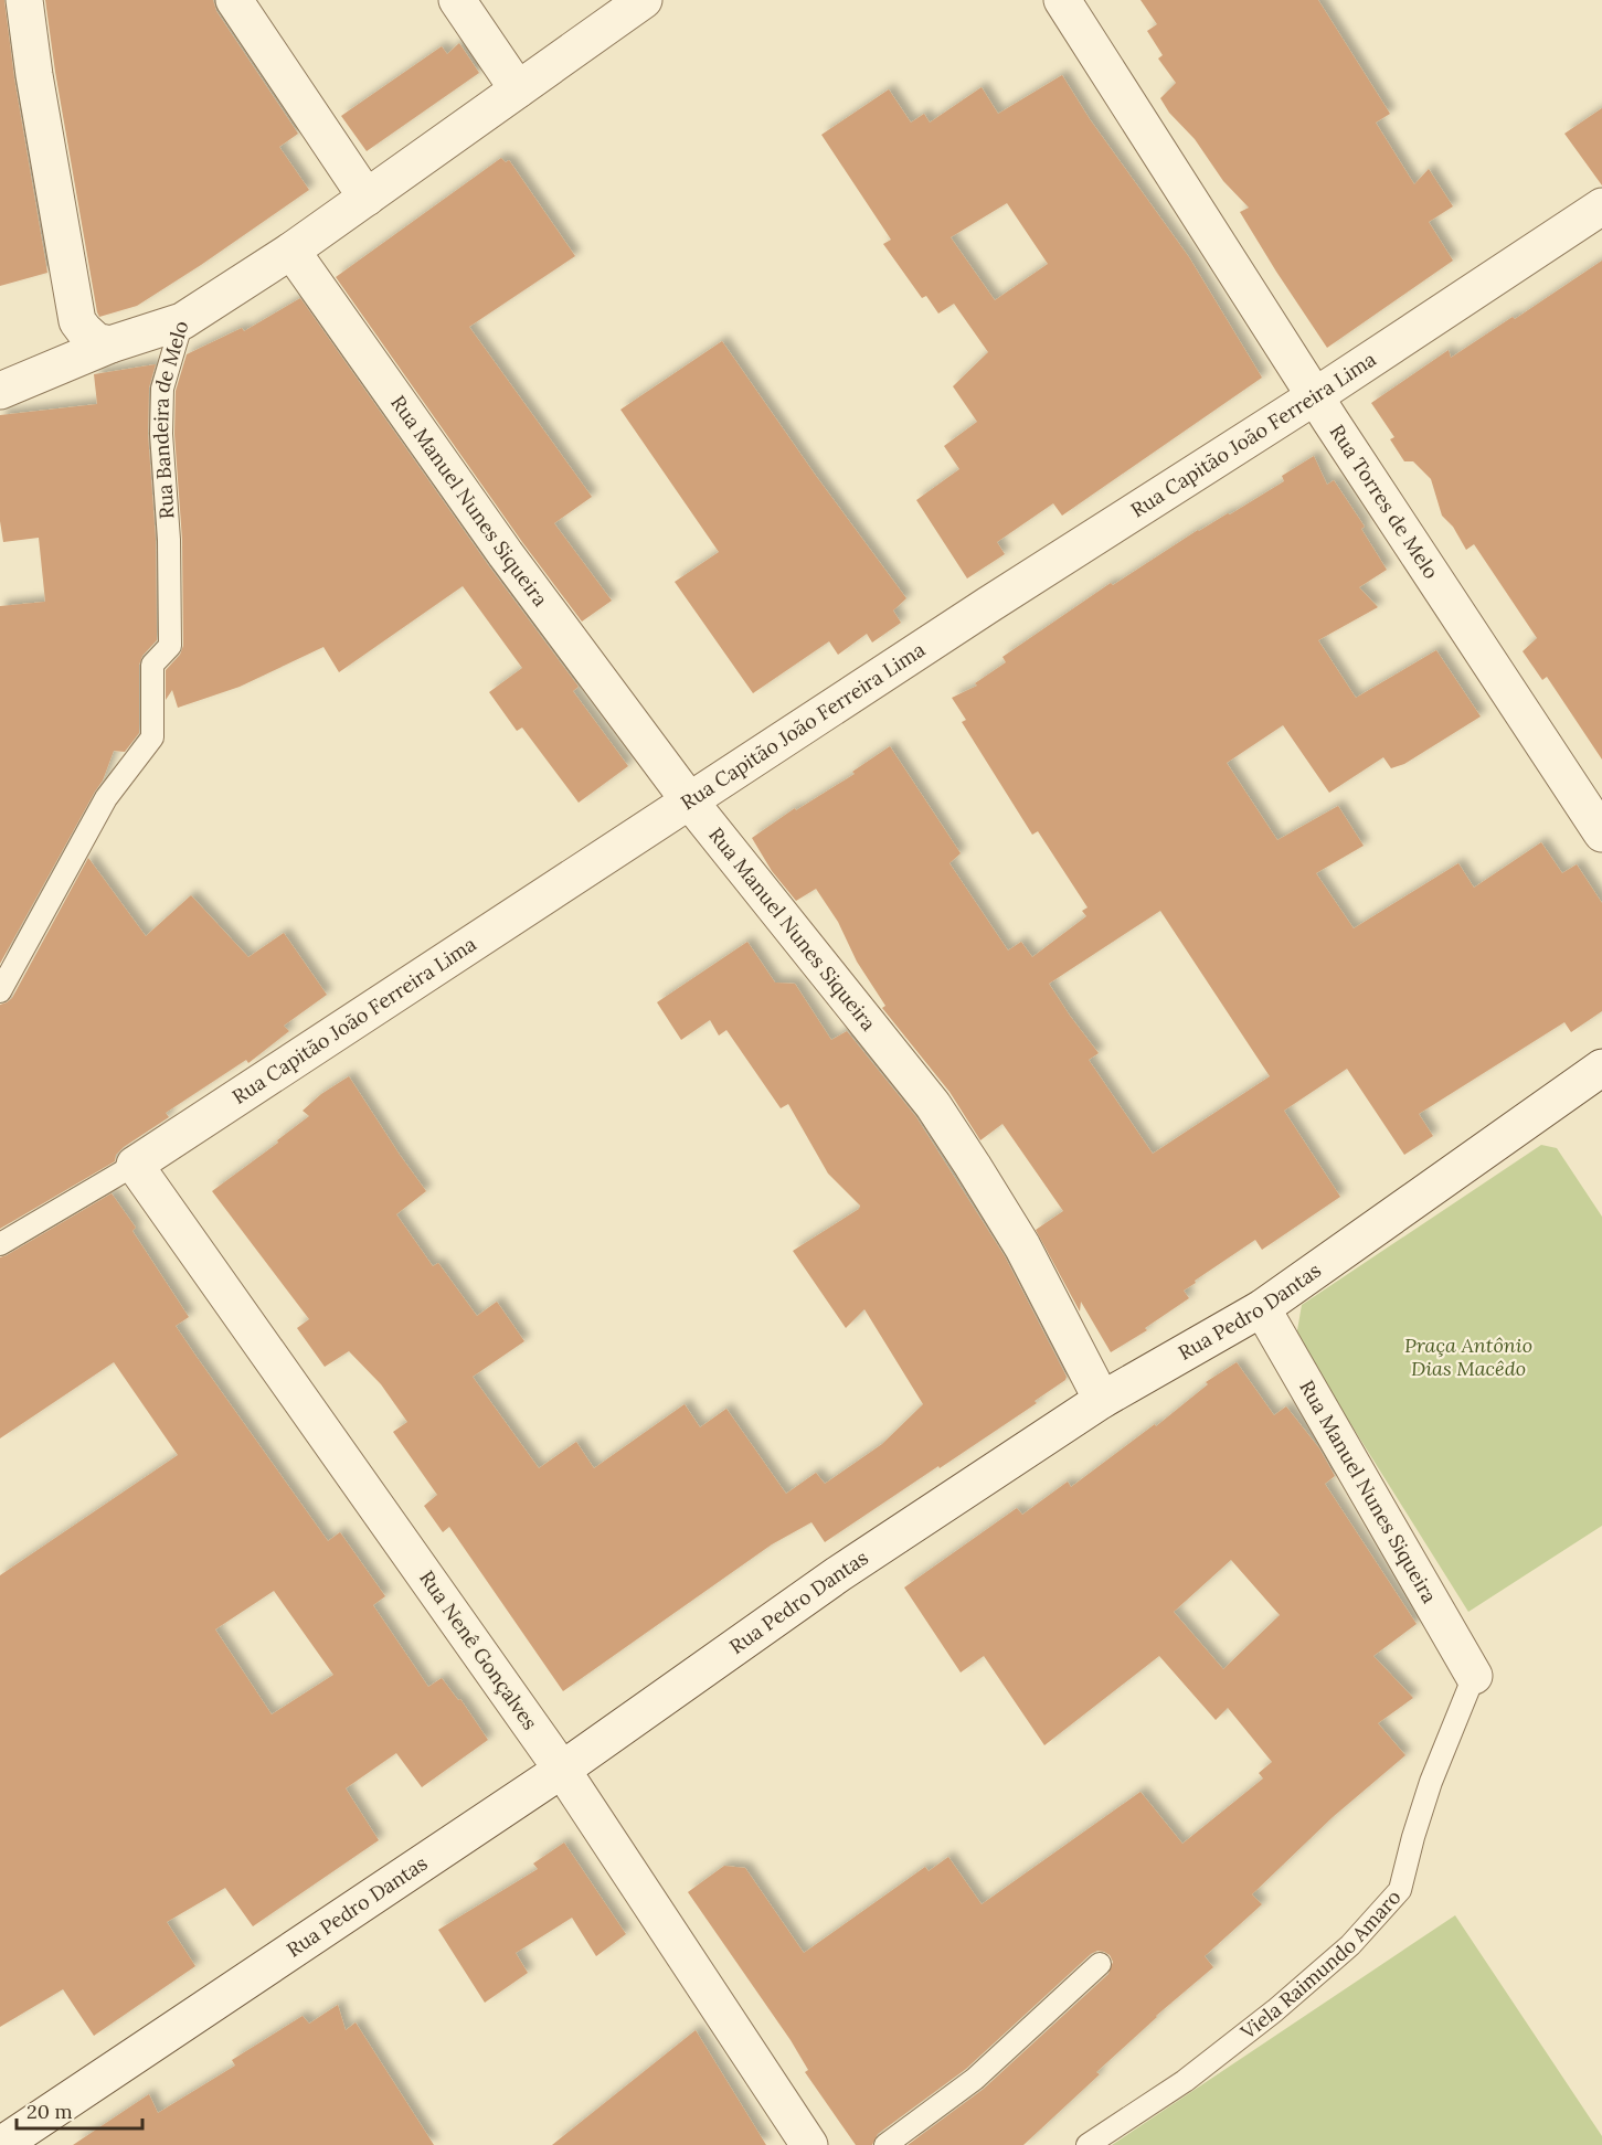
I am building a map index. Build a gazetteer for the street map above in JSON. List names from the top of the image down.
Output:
{
  "streets": {
    "street": [
      "Rua Bandeira de Melo",
      "Rua Capitão João Ferreira Lima",
      "Rua Manuel Nunes Siqueira",
      "Rua Torres de Melo",
      "Rua Pedro Dantas",
      "Rua Nenê Gonçalves"
    ],
    "lane": ["Viela Raimundo Amaro"]
  },
  "crossings": [
    ["Rua Bandeira de Melo", "Rua Manuel Nunes Siqueira"],
    ["Rua Capitão João Ferreira Lima", "Rua Manuel Nunes Siqueira"],
    ["Rua Capitão João Ferreira Lima", "Rua Torres de Melo"],
    ["Rua Capitão João Ferreira Lima", "Rua Nenê Gonçalves"],
    ["Rua Manuel Nunes Siqueira", "Rua Pedro Dantas"],
    ["Rua Manuel Nunes Siqueira", "Viela Raimundo Amaro"],
    ["Rua Pedro Dantas", "Rua Nenê Gonçalves"]
  ],
  "parks": ["Praça Antônio Dias Macêdo"],
  "scale_bar": "20 m"
}
